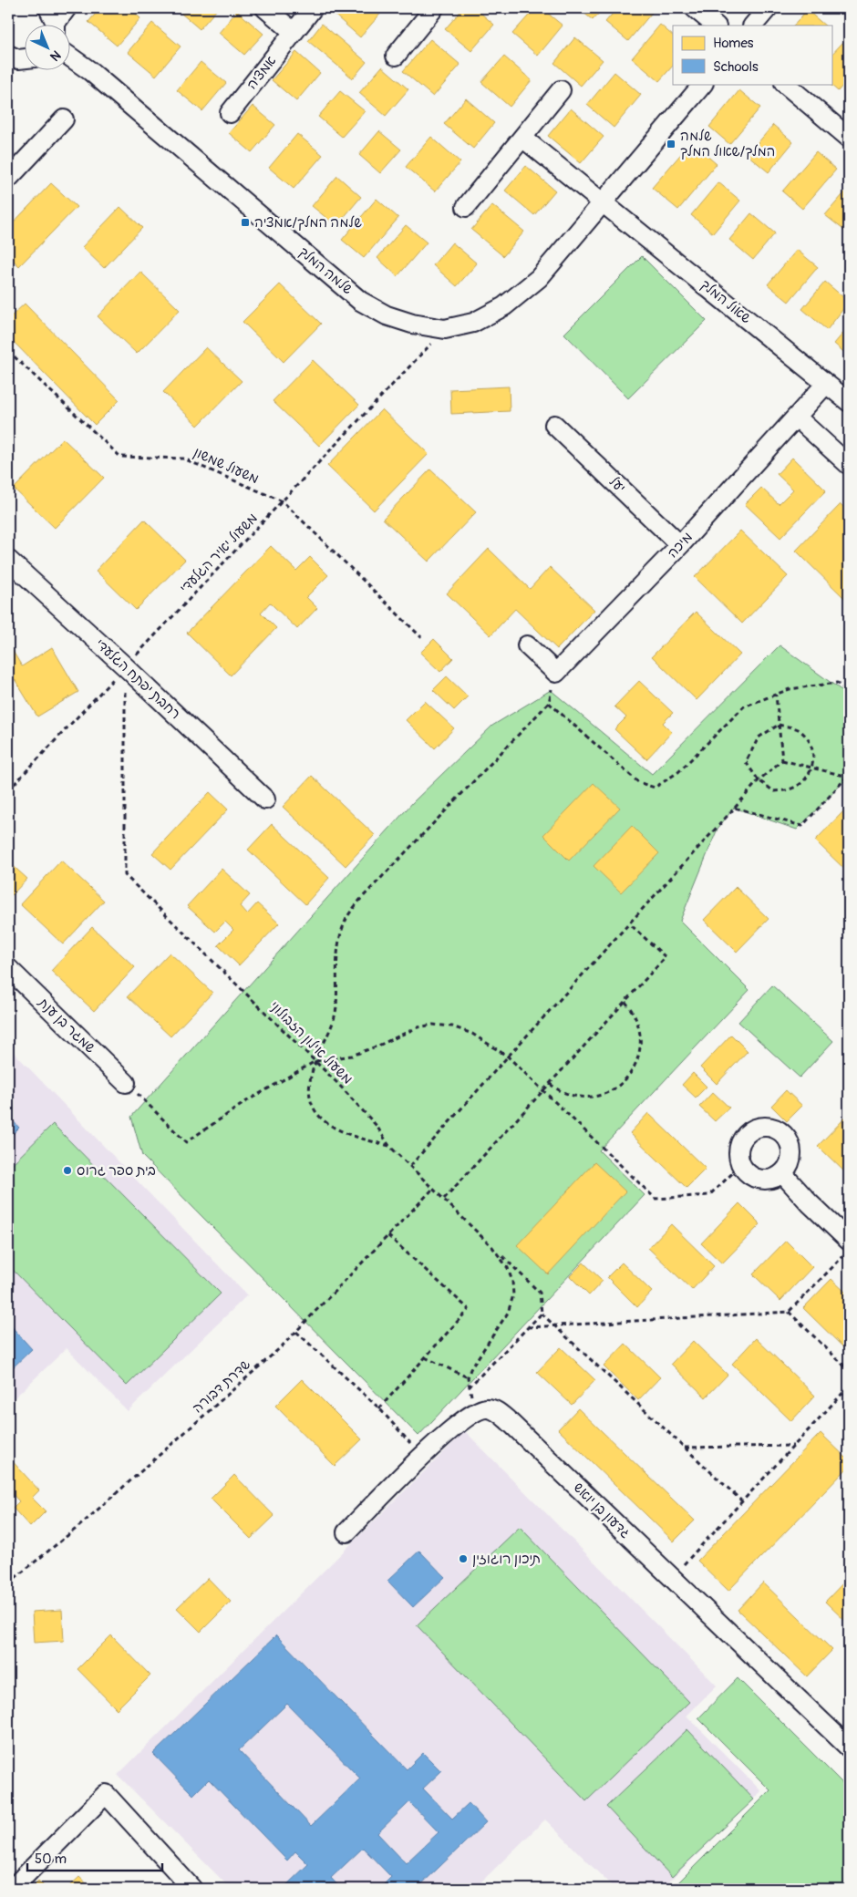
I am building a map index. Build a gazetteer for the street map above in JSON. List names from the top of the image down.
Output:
{
  "streets": {
    "street": [
      "אמציה",
      "שלמה המלך",
      "שאול המלך",
      "יעל",
      "מיכה",
      "רחבת יפתח הגלעדי",
      "שמגר בן ענת",
      "גדעון בן יואש"
    ],
    "path": [
      "משעול שמשון",
      "משעול יאיר הגלעדי",
      "משעול אילון הזבולוני",
      "שדרת דבורה"
    ]
  },
  "crossings": [
    ["שלמה המלך", "שאול המלך"],
    ["שלמה המלך", "משעול יאיר הגלעדי"],
    ["שאול המלך", "מיכה"],
    ["משעול שמשון", "משעול יאיר הגלעדי"],
    ["יעל", "מיכה"],
    ["משעול יאיר הגלעדי", "רחבת יפתח הגלעדי"],
    ["משעול יאיר הגלעדי", "משעול אילון הזבולוני"],
    ["רחבת יפתח הגלעדי", "משעול אילון הזבולוני"],
    ["משעול אילון הזבולוני", "שדרת דבורה"],
    ["משעול אילון הזבולוני", "גדעון בן יואש"]
  ],
  "places": {
    "transit": ["שלמה המלך/שאול המלך", "שלמה המלך/אמציה"],
    "other": ["בית ספר גרוס", "תיכון רוגוזין"]
  },
  "legend": ["Homes", "Schools"],
  "scale_bar": "50 m",
  "north": "bottom right"
}
